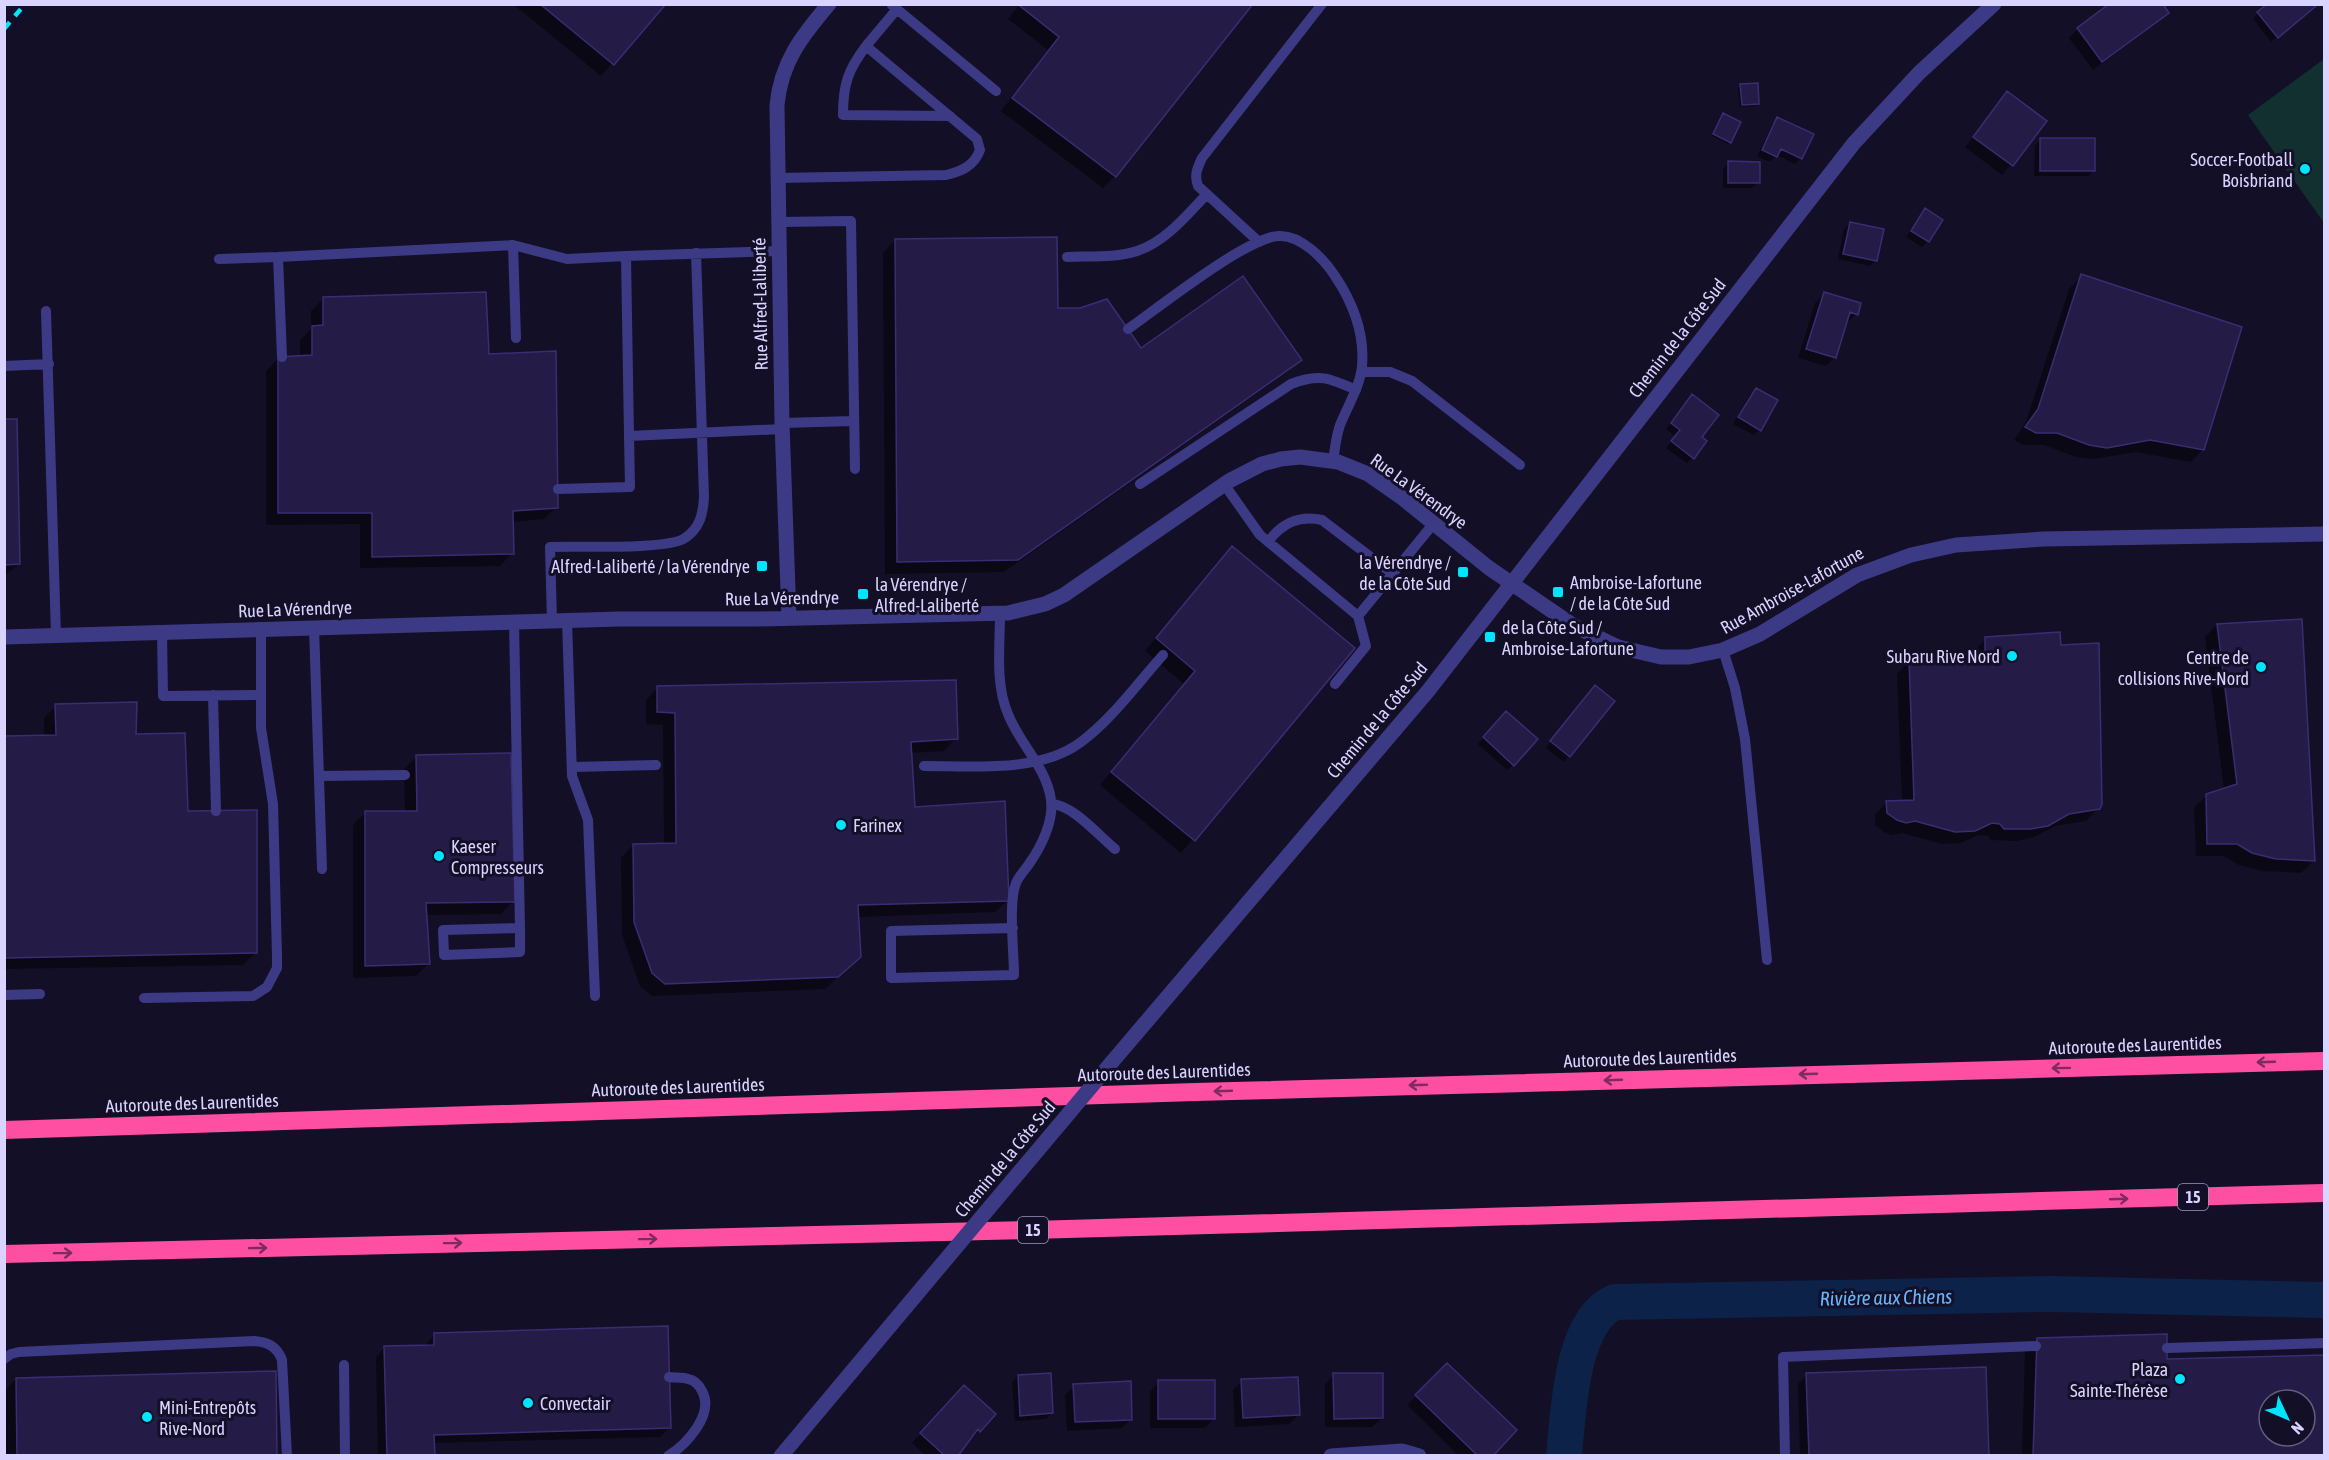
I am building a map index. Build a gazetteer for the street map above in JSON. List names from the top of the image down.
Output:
{
  "streets": {
    "highway": ["Autoroute des Laurentides", "15"],
    "street": [
      "Rue Alfred-Laliberté",
      "Chemin de la Côte Sud",
      "Rue La Vérendrye",
      "Rue Ambroise-Lafortune"
    ]
  },
  "crossings": [
    ["Rue Alfred-Laliberté", "Rue La Vérendrye"],
    ["Chemin de la Côte Sud", "Rue La Vérendrye"],
    ["Chemin de la Côte Sud", "Rue Ambroise-Lafortune"],
    ["Rue La Vérendrye", "Rue Ambroise-Lafortune"]
  ],
  "water": ["Rivière aux Chiens"],
  "places": {
    "other": [
      "Soccer-Football Boisbriand",
      "Subaru Rive Nord",
      "Centre de collisions Rive-Nord",
      "Farinex",
      "Kaeser Compresseurs",
      "Plaza Sainte-Thérèse",
      "Convectair",
      "Mini-Entrepôts Rive-Nord"
    ],
    "transit": [
      "Alfred-Laliberté / la Vérendrye",
      "la Vérendrye / de la Côte Sud",
      "Ambroise-Lafortune / de la Côte Sud",
      "la Vérendrye / Alfred-Laliberté",
      "de la Côte Sud / Ambroise-Lafortune"
    ]
  },
  "north": "bottom right"
}
